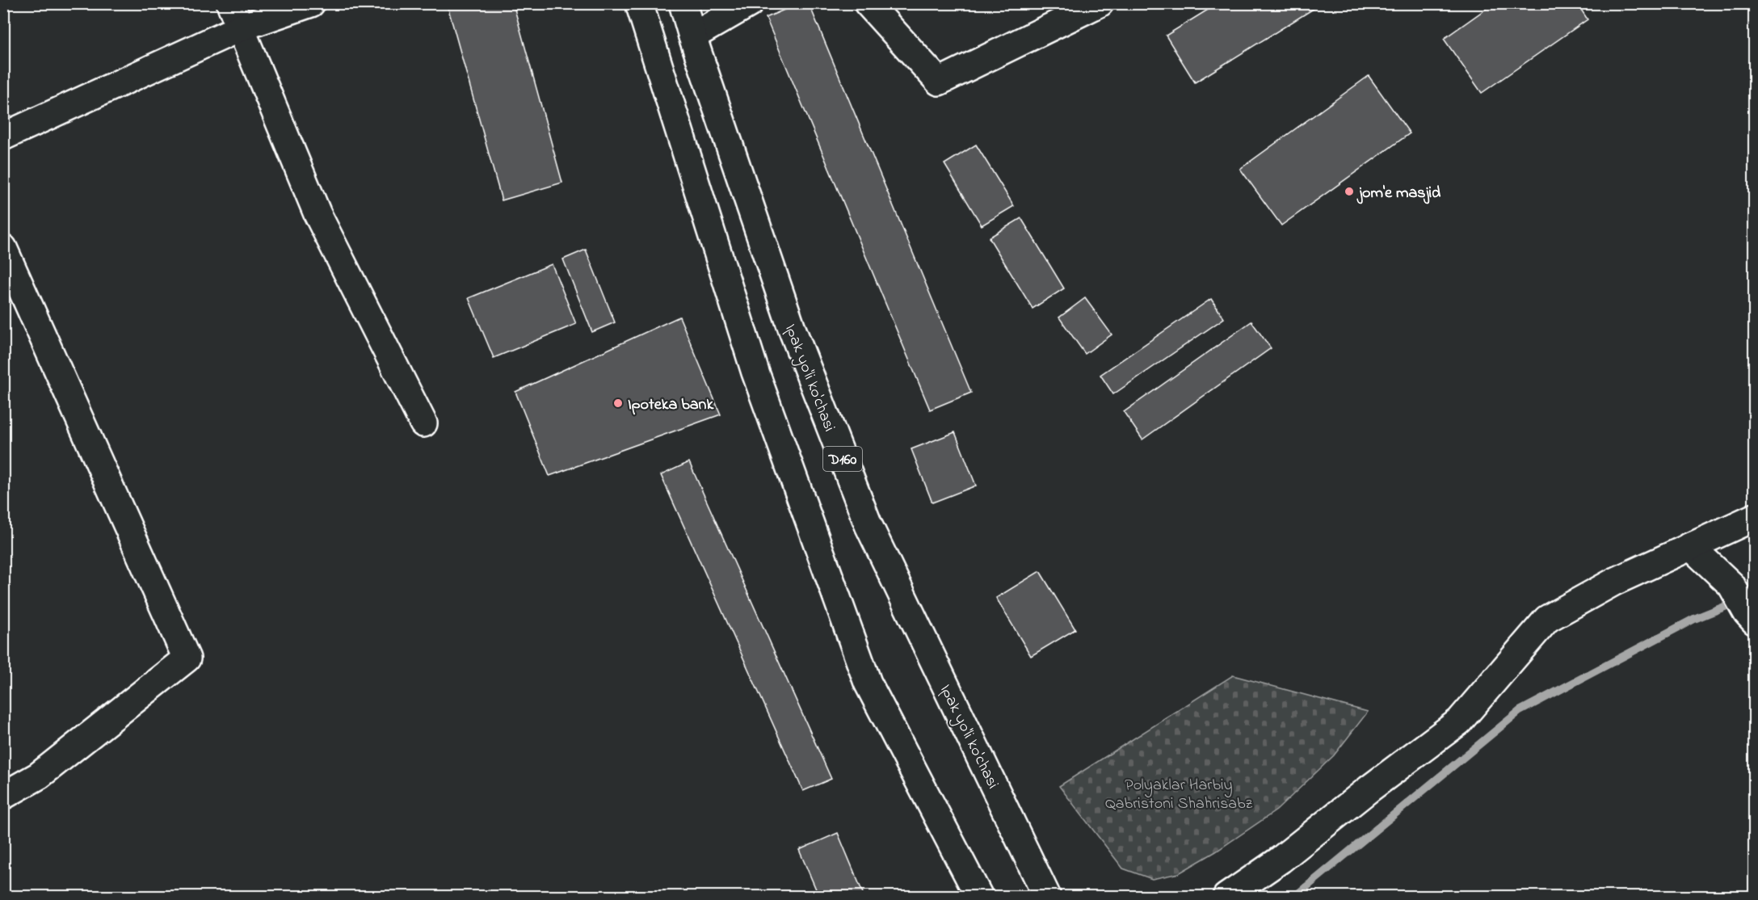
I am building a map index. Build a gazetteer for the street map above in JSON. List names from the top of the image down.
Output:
{
  "streets": {
    "main road": ["Ipak yo'li ko'chasi", "D160"]
  },
  "parks": ["Polyaklar Harbiy Qabristoni Shahrisabz"],
  "places": ["jom'e masjid", "Ipoteka bank"]
}
